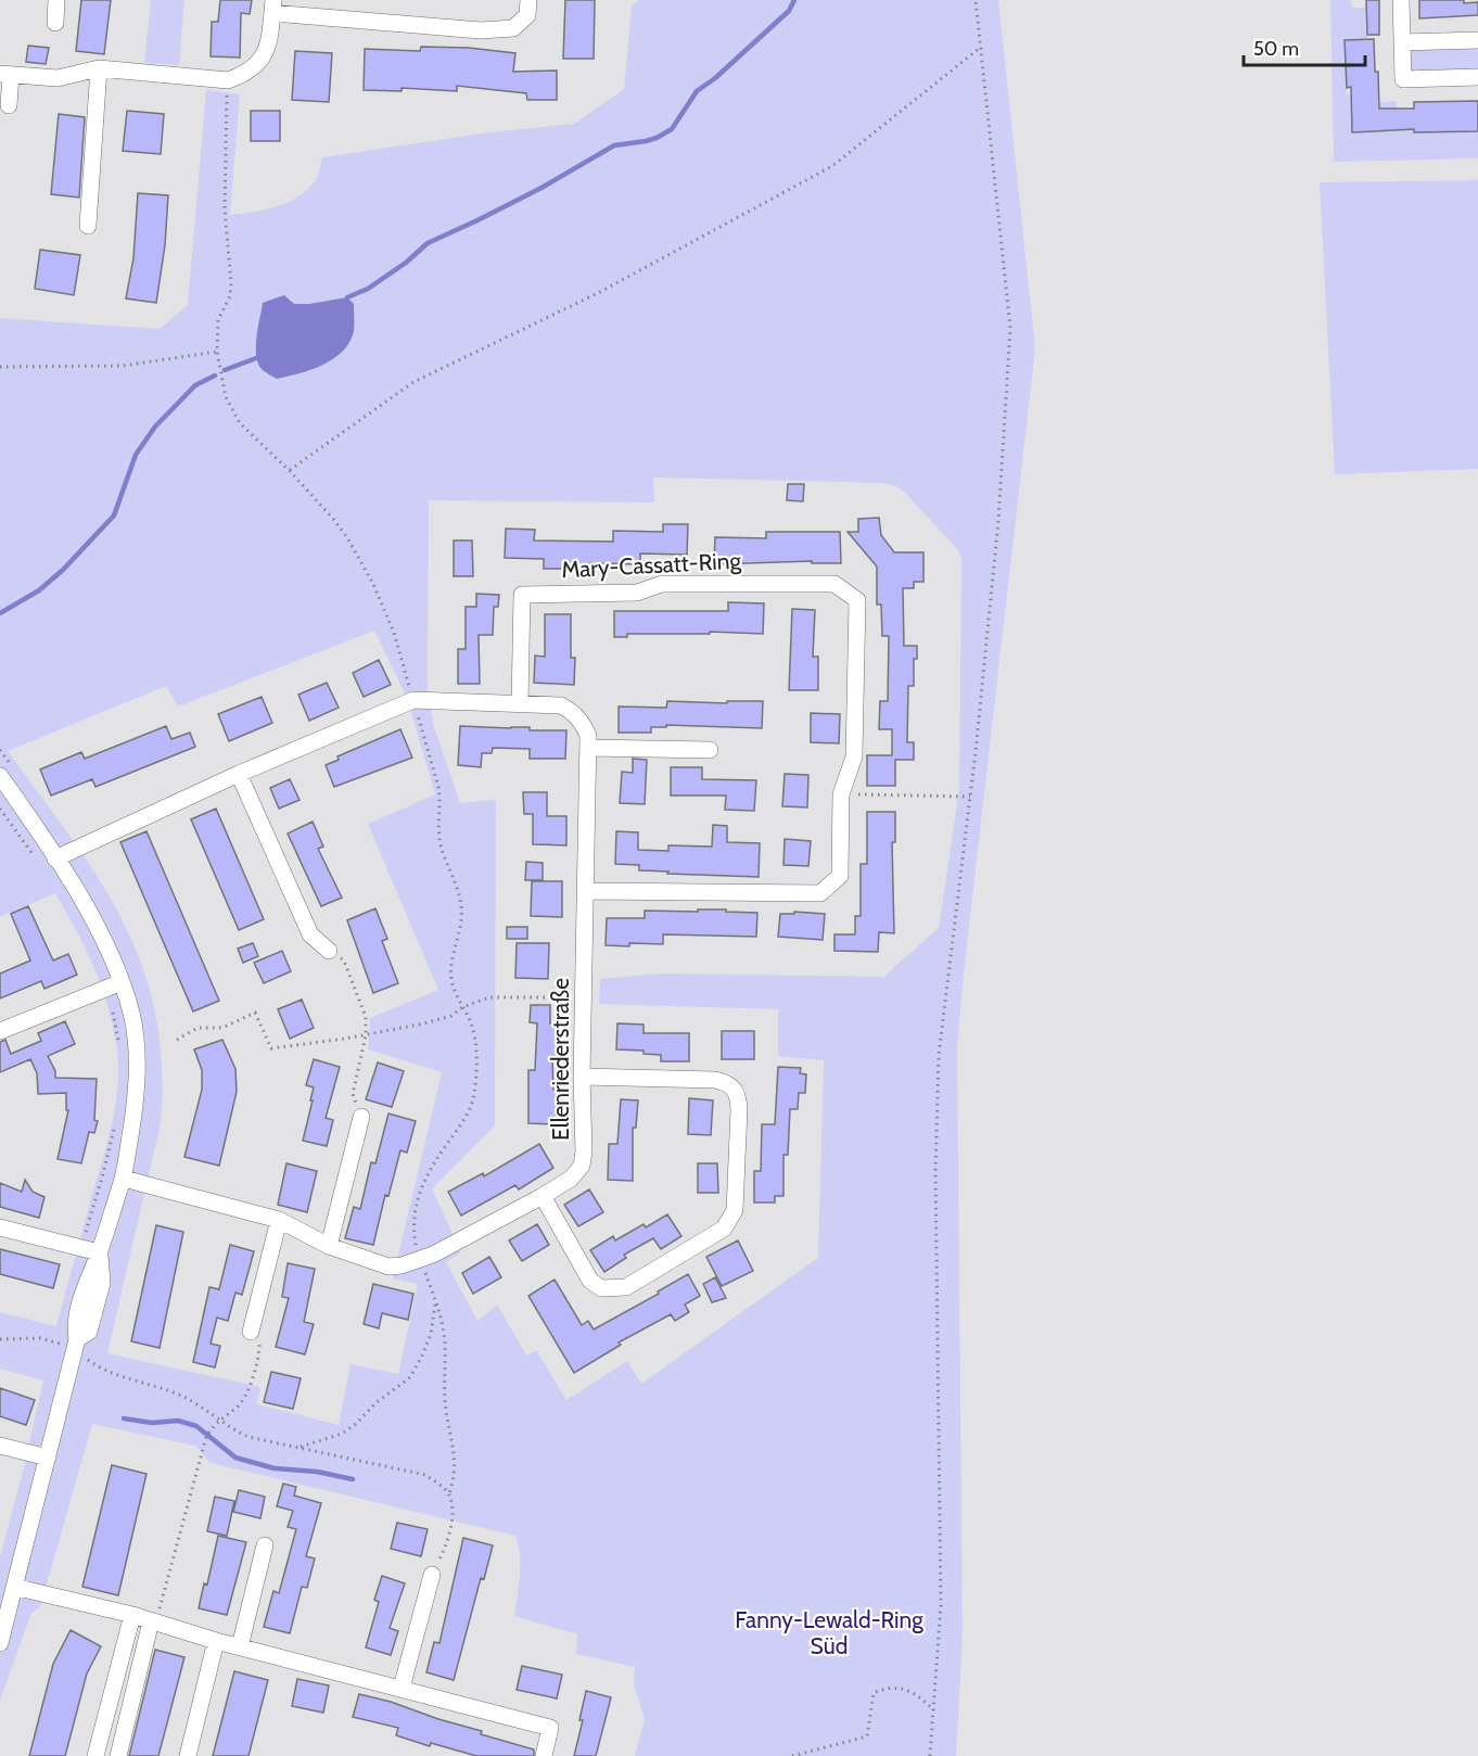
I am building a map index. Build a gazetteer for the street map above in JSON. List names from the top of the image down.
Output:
{
  "streets": {
    "street": ["Mary-Cassatt-Ring", "Ellenriederstraße"]
  },
  "crossings": [
    ["Mary-Cassatt-Ring", "Ellenriederstraße"]
  ],
  "parks": ["Fanny-Lewald-Ring Süd"],
  "scale_bar": "50 m"
}
